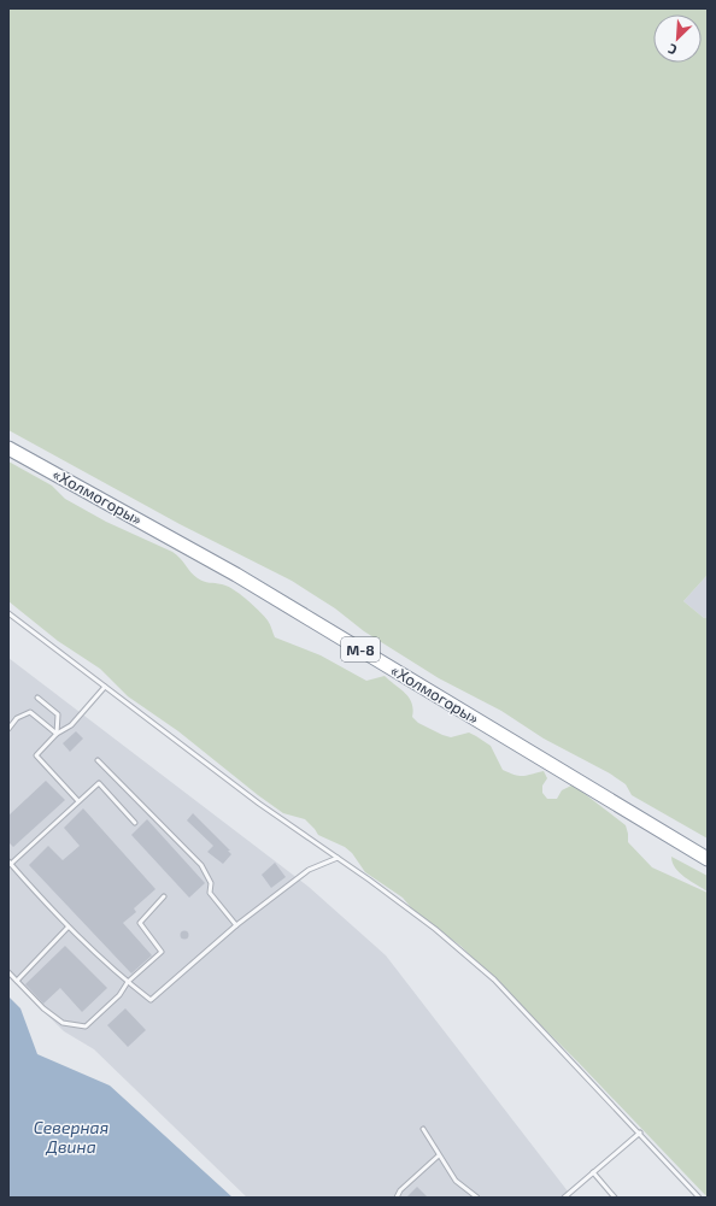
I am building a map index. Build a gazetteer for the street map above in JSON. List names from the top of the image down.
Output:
{
  "streets": {
    "highway": ["«Холмогоры»", "М-8"]
  },
  "water": ["Северная Двина"],
  "north": "bottom left"
}
